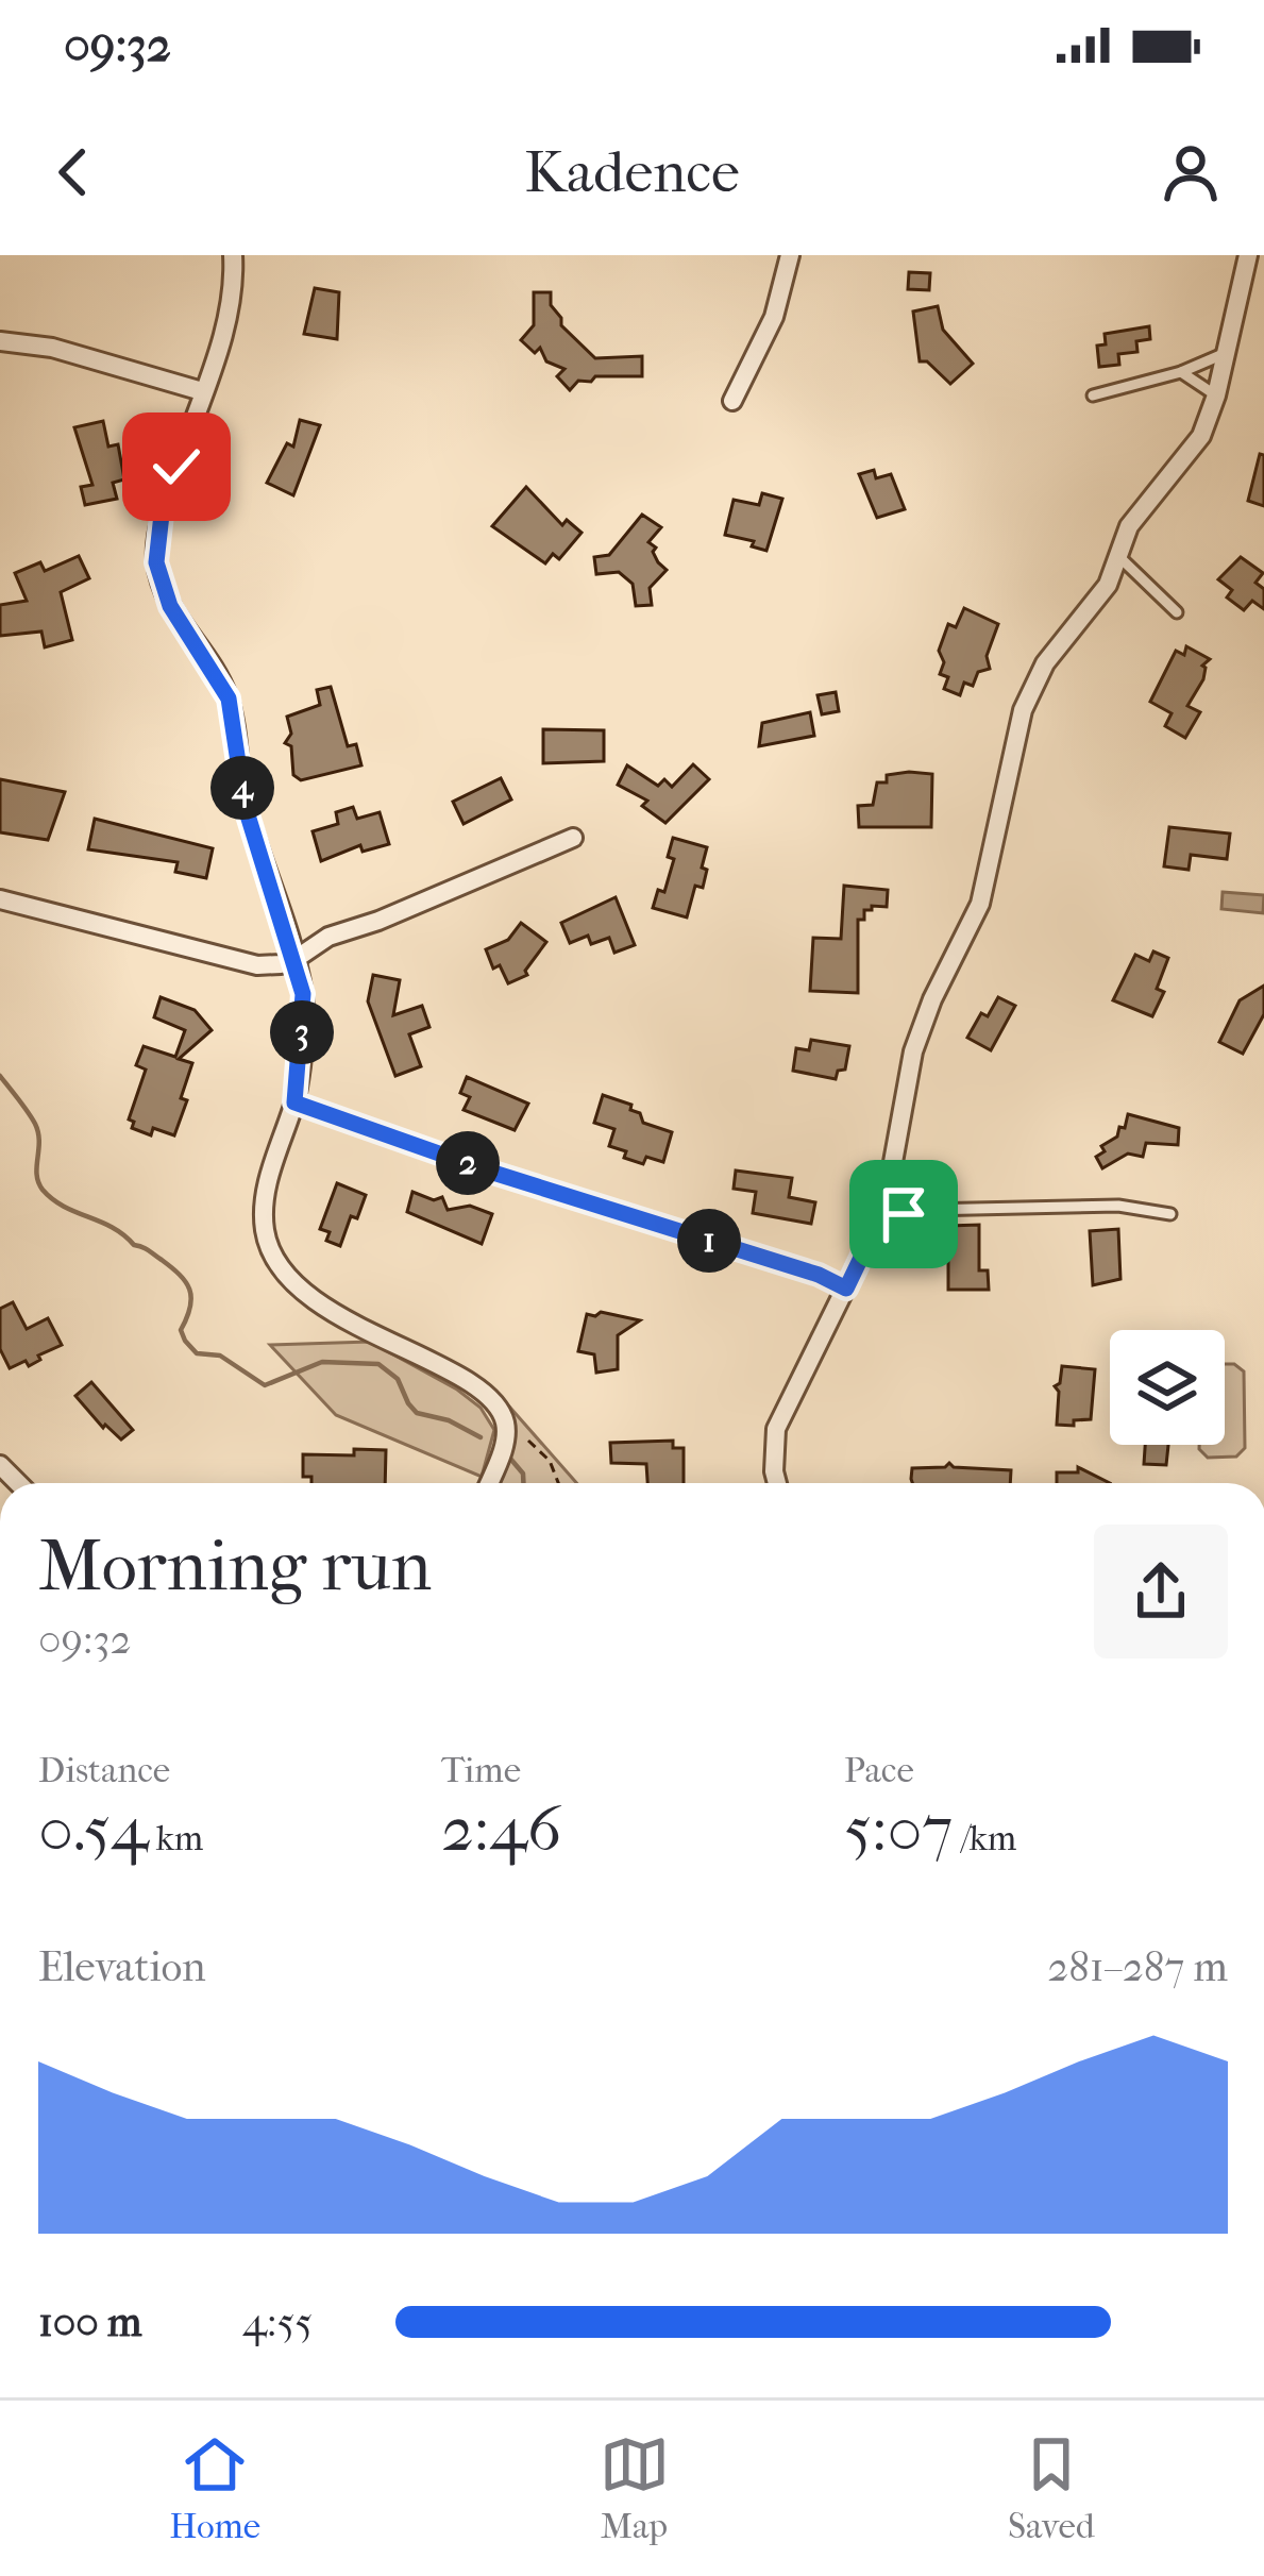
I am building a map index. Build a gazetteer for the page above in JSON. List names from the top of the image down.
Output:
{
  "page": {
    "status": "09:32",
    "header": "Kadence",
    "pins": [
      "4",
      "3",
      "2",
      "1"
    ],
    "heading": ["Morning run", "09:32"],
    "stats": [
      ["Distance", "0.54 km"],
      ["Time", "2:46"],
      ["Pace", "5:07 /km"]
    ],
    "chart": ["Elevation", "281–287 m"],
    "list": [
      {
        "name": "100 m",
        "note": "4:55"
      }
    ],
    "tabs": ["Home", "Map", "Saved"]
  }
}
